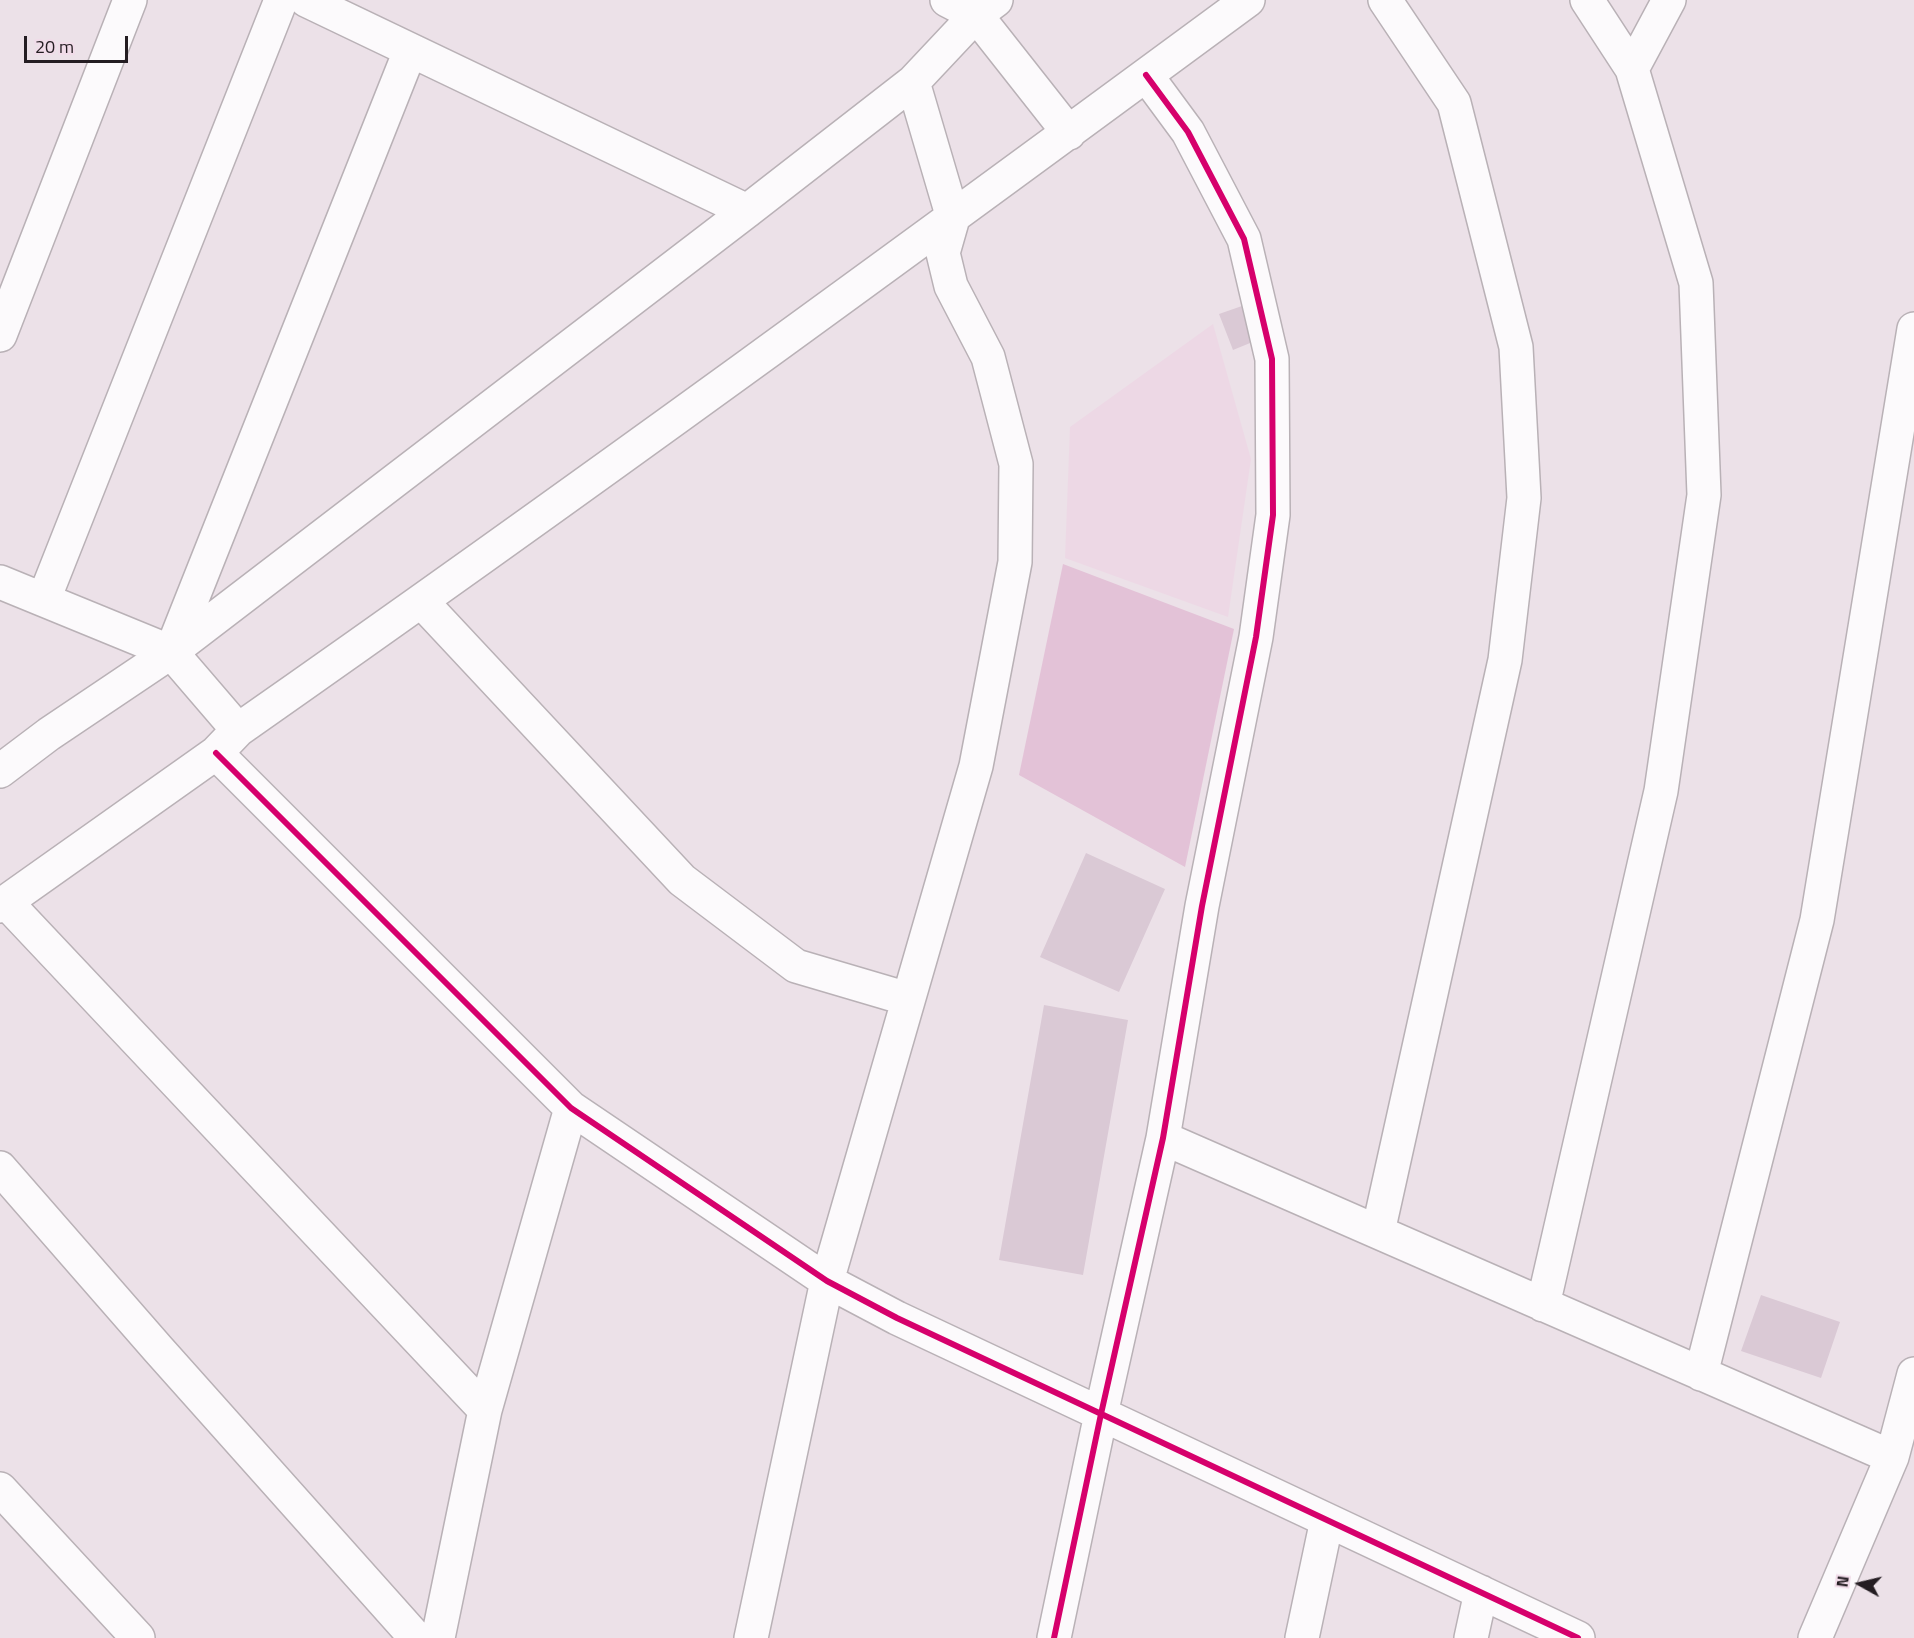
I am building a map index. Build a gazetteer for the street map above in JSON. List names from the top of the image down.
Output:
{
  "scale_bar": "20 m",
  "north": "left"
}
